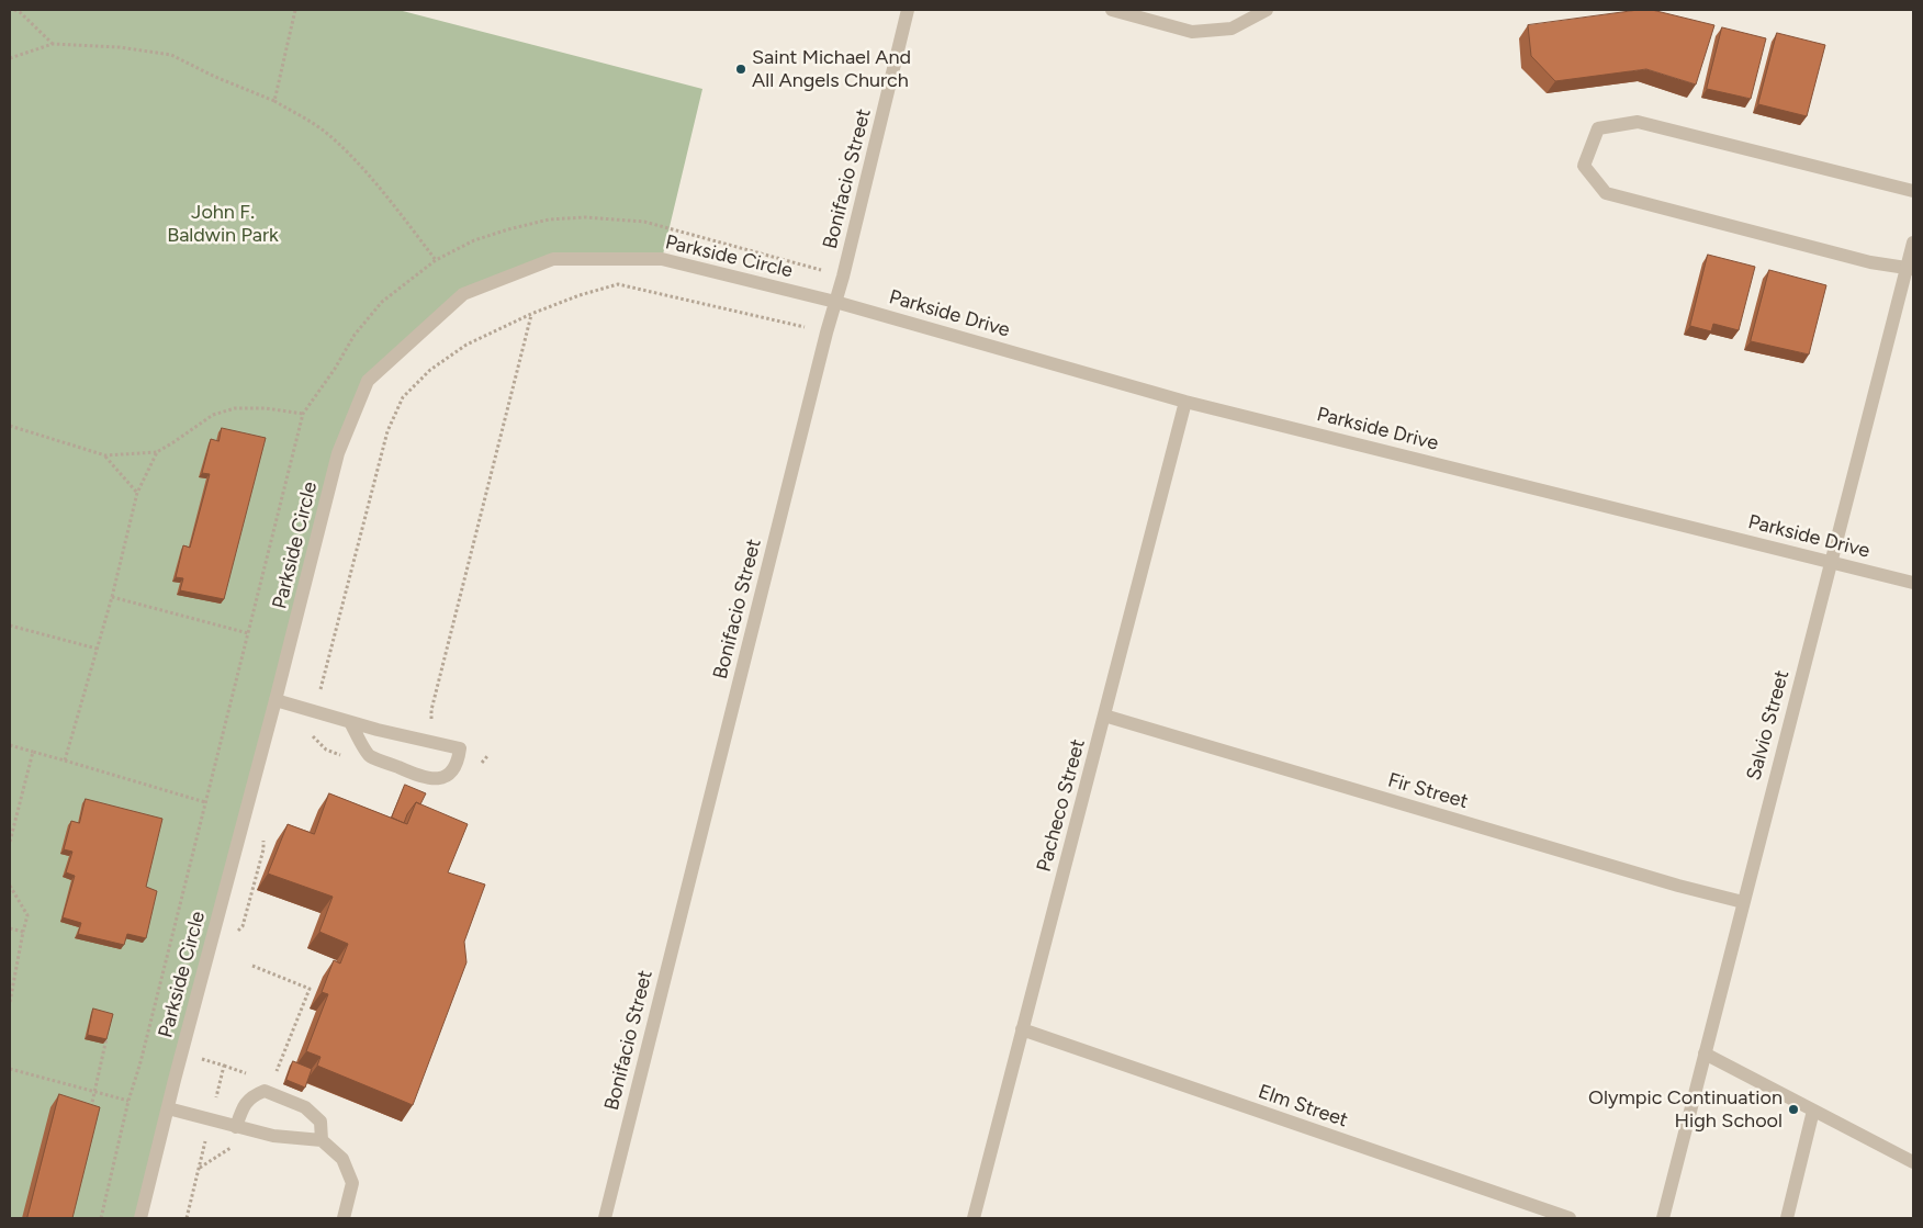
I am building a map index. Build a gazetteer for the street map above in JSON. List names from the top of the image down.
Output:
{
  "streets": {
    "street": [
      "Bonifacio Street",
      "Parkside Circle",
      "Parkside Drive",
      "Salvio Street",
      "Fir Street",
      "Pacheco Street",
      "Elm Street"
    ]
  },
  "crossings": [
    ["Bonifacio Street", "Parkside Circle"],
    ["Bonifacio Street", "Parkside Drive"],
    ["Parkside Circle", "Parkside Drive"],
    ["Parkside Drive", "Salvio Street"],
    ["Parkside Drive", "Pacheco Street"],
    ["Salvio Street", "Fir Street"],
    ["Fir Street", "Pacheco Street"],
    ["Pacheco Street", "Elm Street"]
  ],
  "parks": ["John F. Baldwin Park"],
  "places": ["Saint Michael And All Angels Church", "Olympic Continuation High School"]
}
